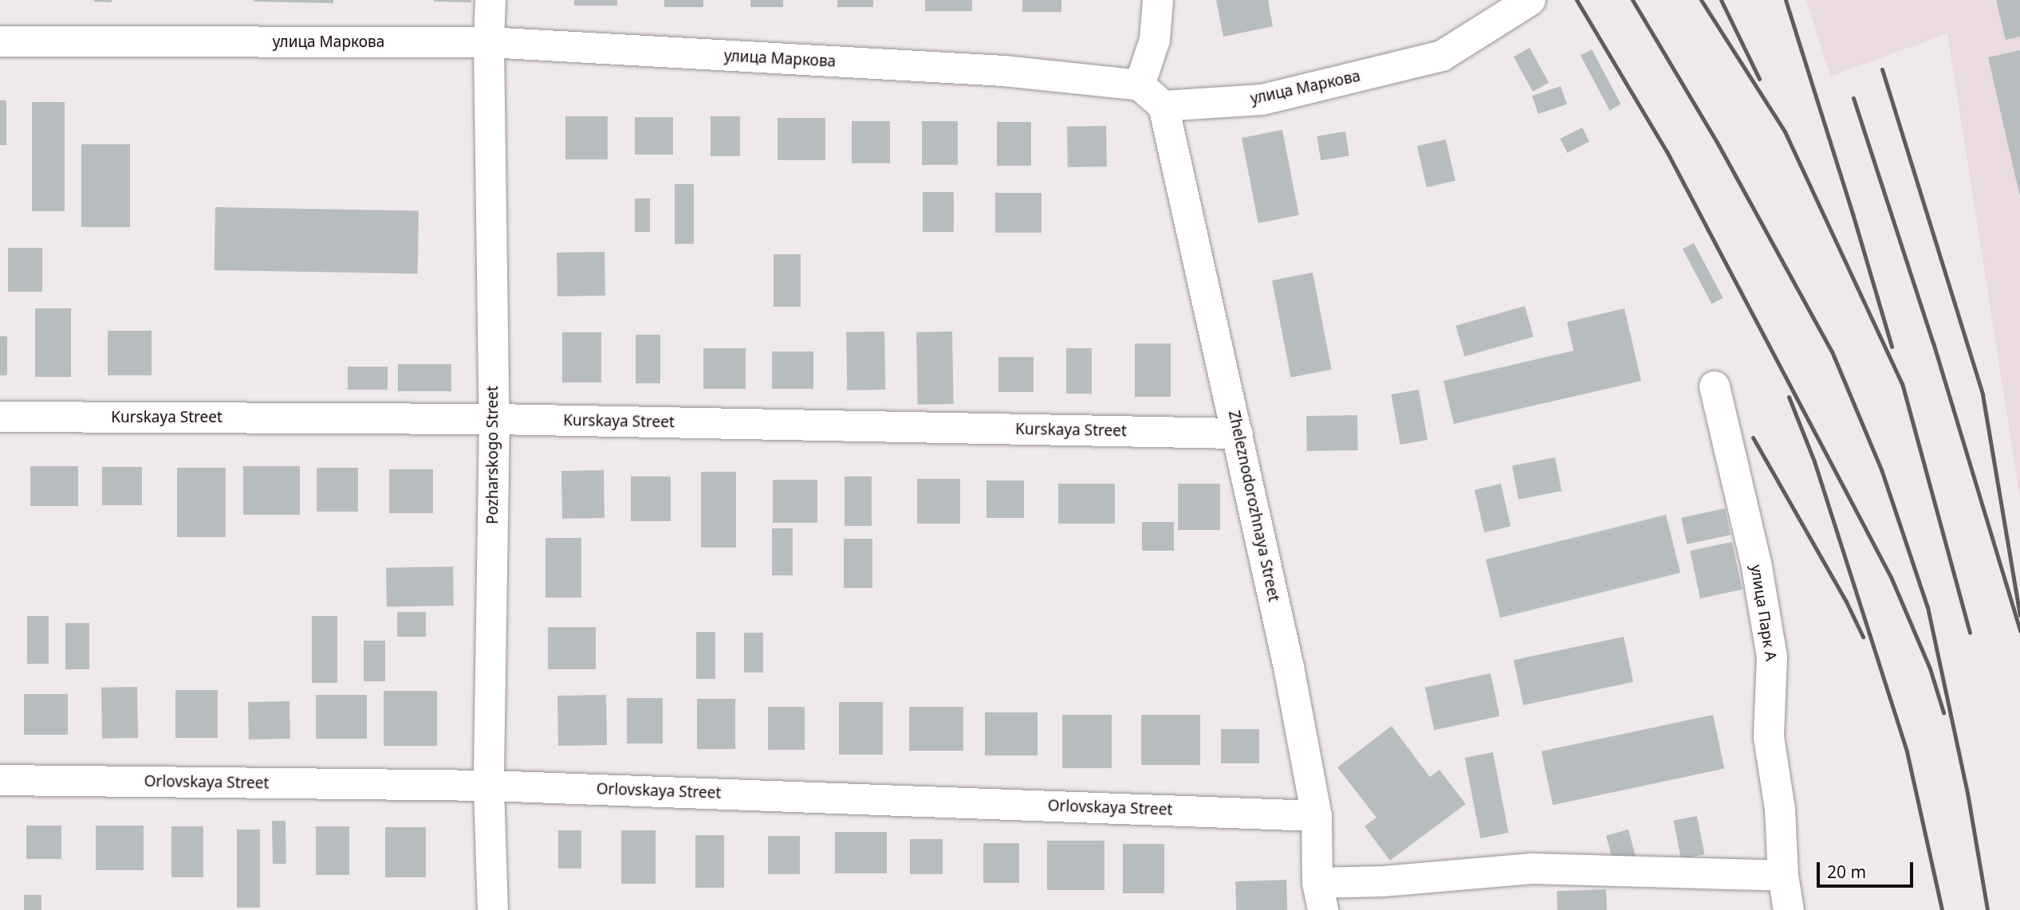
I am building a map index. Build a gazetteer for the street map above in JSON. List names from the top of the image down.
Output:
{
  "streets": {
    "street": [
      "улица Маркова",
      "Kurskaya Street",
      "Pozharskogo Street",
      "Zheleznodorozhnaya Street",
      "улица Парк А",
      "Orlovskaya Street"
    ]
  },
  "crossings": [
    ["улица Маркова", "Pozharskogo Street"],
    ["улица Маркова", "Zheleznodorozhnaya Street"],
    ["Kurskaya Street", "Pozharskogo Street"],
    ["Kurskaya Street", "Zheleznodorozhnaya Street"],
    ["Pozharskogo Street", "Orlovskaya Street"],
    ["Zheleznodorozhnaya Street", "Orlovskaya Street"]
  ],
  "scale_bar": "20 m"
}
